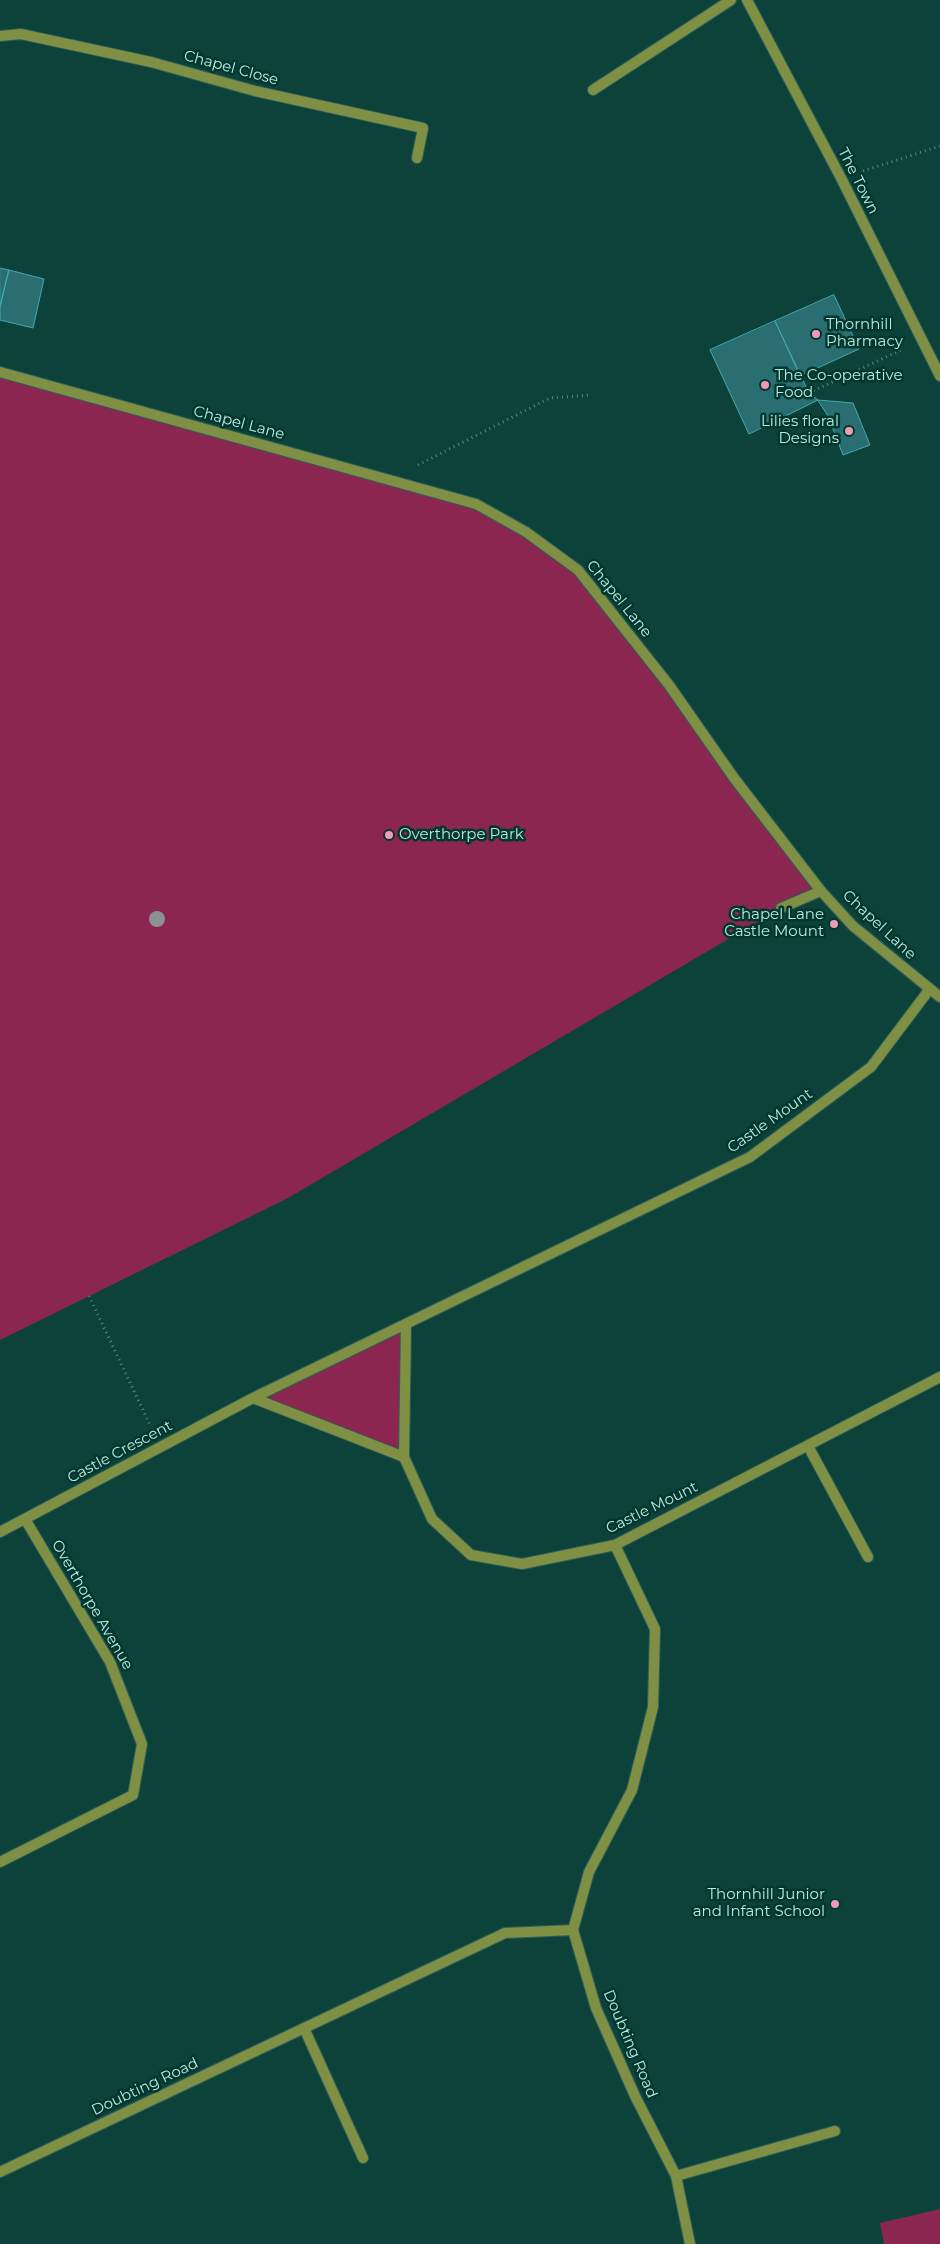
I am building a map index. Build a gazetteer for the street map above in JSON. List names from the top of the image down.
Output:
{
  "streets": {
    "street": [
      "Chapel Close",
      "The Town",
      "Chapel Lane",
      "Castle Mount",
      "Castle Crescent",
      "Overthorpe Avenue",
      "Doubting Road"
    ]
  },
  "crossings": [
    ["Chapel Lane", "Castle Mount"],
    ["Castle Mount", "Castle Crescent"],
    ["Castle Crescent", "Overthorpe Avenue"]
  ],
  "places": [
    "Thornhill Pharmacy",
    "The Co-operative Food",
    "Lilies floral Designs",
    "Overthorpe Park",
    "Chapel Lane Castle Mount",
    "Thornhill Junior and Infant School"
  ]
}
